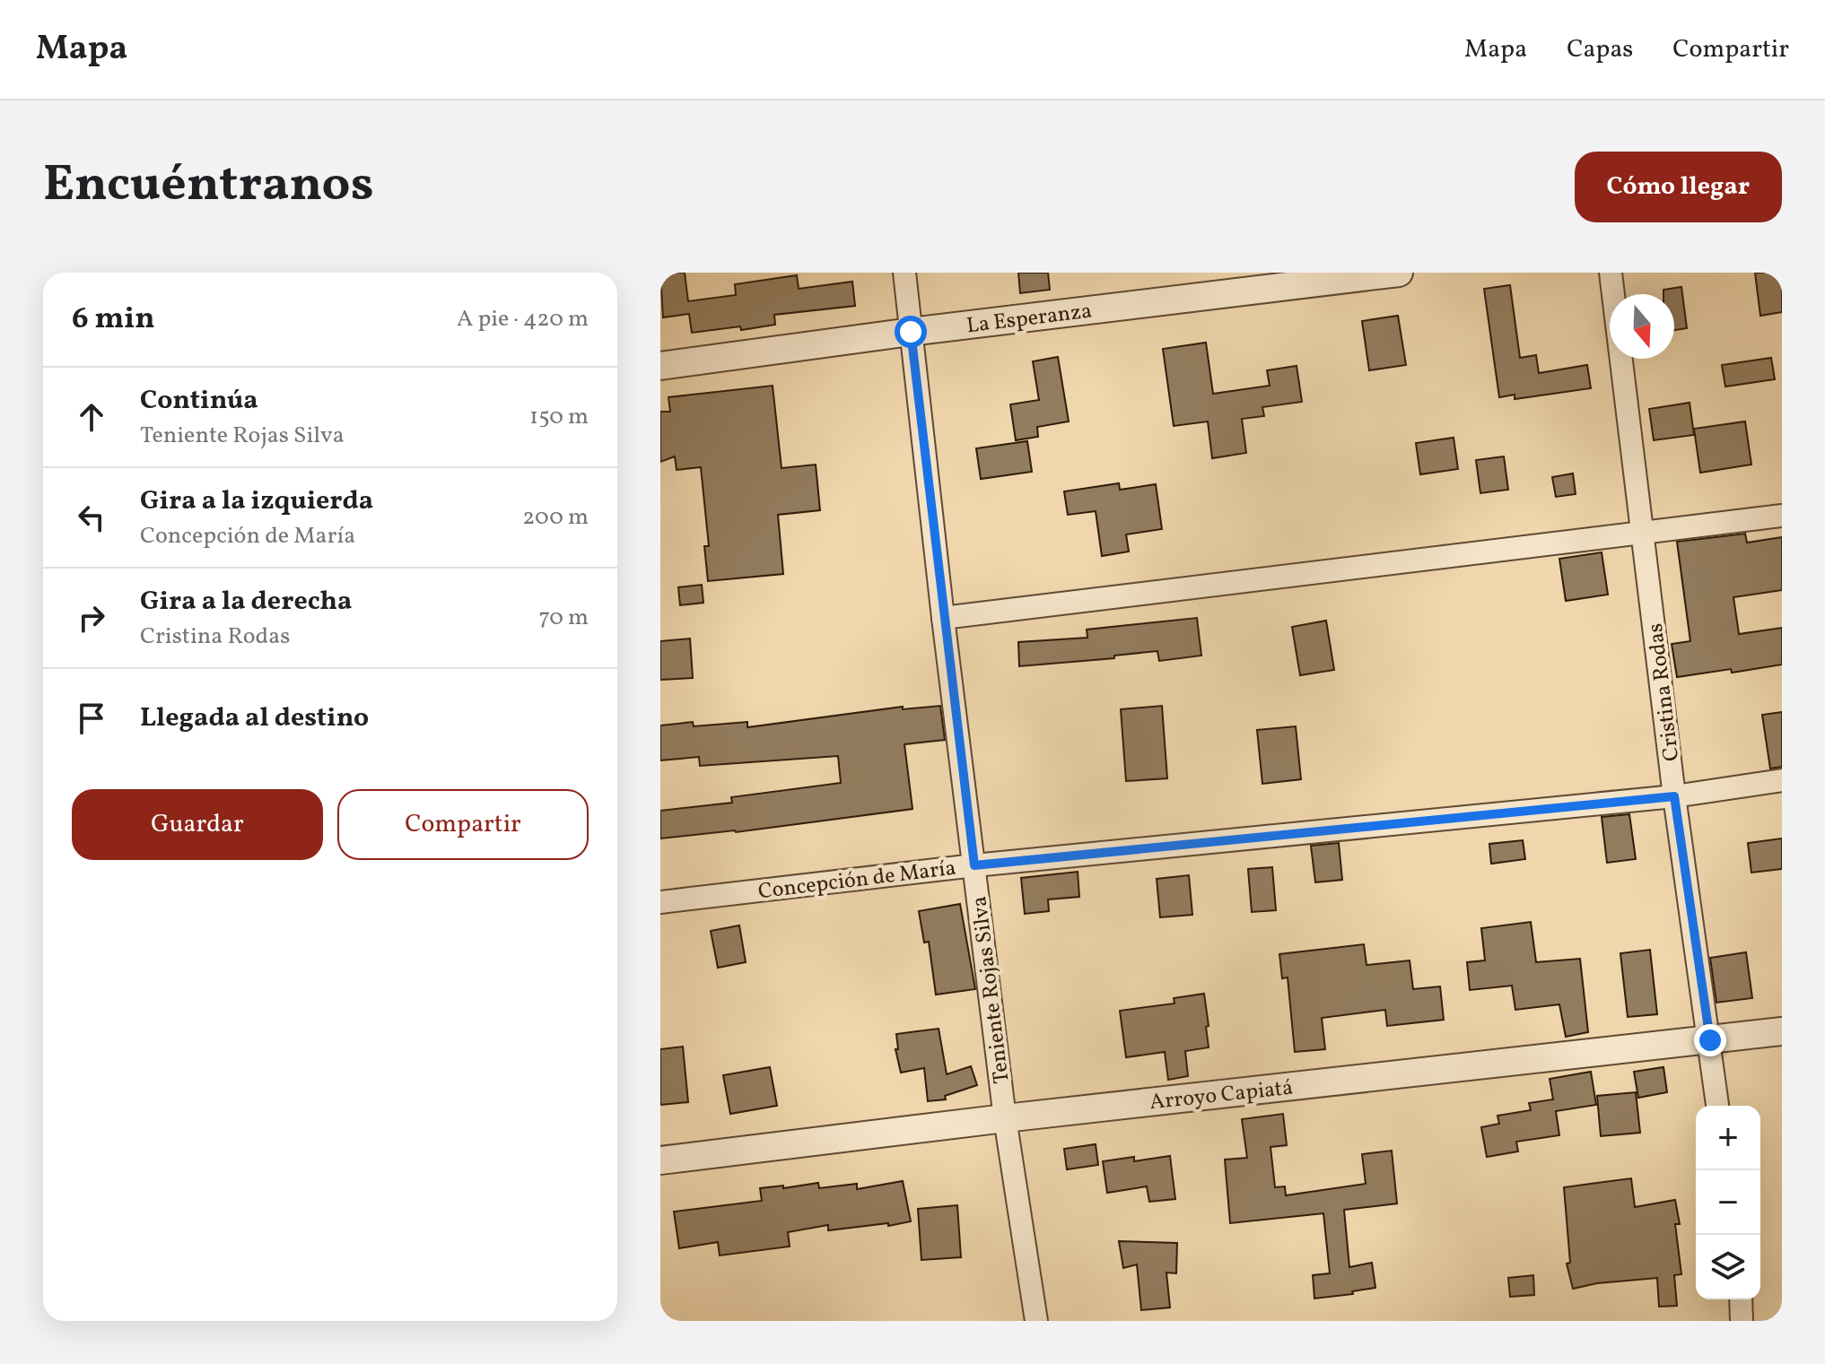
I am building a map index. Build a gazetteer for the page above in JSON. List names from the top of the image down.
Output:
{
  "streets": {
    "street": [
      "La Esperanza",
      "Cristina Rodas",
      "Concepción de María",
      "Teniente Rojas Silva",
      "Arroyo Capiatá"
    ]
  },
  "crossings": [
    ["La Esperanza", "Teniente Rojas Silva"],
    ["Cristina Rodas", "Concepción de María"],
    ["Cristina Rodas", "Arroyo Capiatá"],
    ["Concepción de María", "Teniente Rojas Silva"],
    ["Teniente Rojas Silva", "Arroyo Capiatá"]
  ],
  "north": "bottom",
  "page": {
    "header": "Mapa",
    "nav": ["Mapa", "Capas", "Compartir"],
    "title": "Encuéntranos",
    "buttons": [
      "Cómo llegar",
      ["Guardar", "Compartir"]
    ],
    "heading": ["6 min", "A pie · 420 m"],
    "list": [
      ["Continúa", "Teniente Rojas Silva", "150 m"],
      ["Gira a la izquierda", "Concepción de María", "200 m"],
      ["Gira a la derecha", "Cristina Rodas", "70 m"],
      "Llegada al destino"
    ],
    "map_buttons": ["+", "−"]
  }
}
